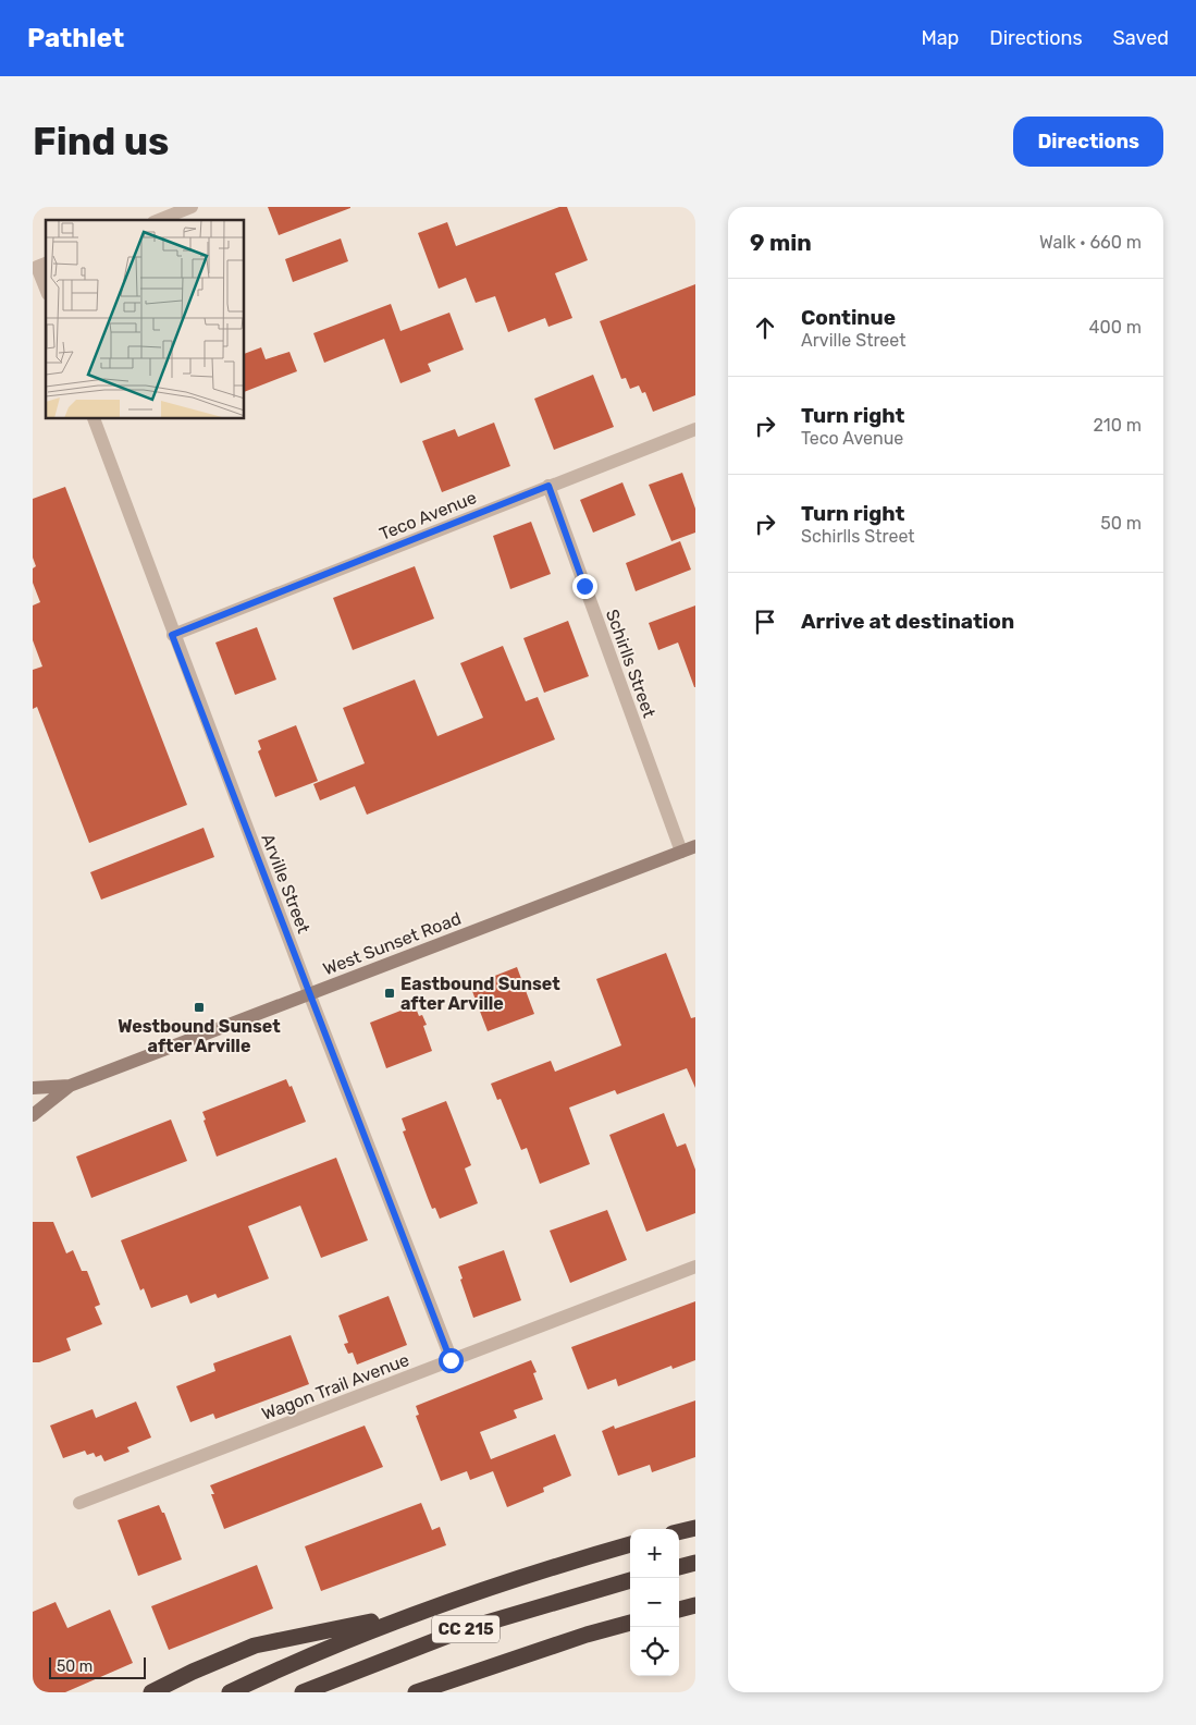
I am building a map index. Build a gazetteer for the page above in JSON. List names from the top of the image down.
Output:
{
  "streets": {
    "highway": ["CC 215"],
    "main road": ["West Sunset Road"],
    "street": [
      "Teco Avenue",
      "Schirlls Street",
      "Arville Street",
      "Wagon Trail Avenue"
    ]
  },
  "crossings": [
    ["Teco Avenue", "Schirlls Street"],
    ["Teco Avenue", "Arville Street"],
    ["Schirlls Street", "West Sunset Road"],
    ["Arville Street", "West Sunset Road"],
    ["Arville Street", "Wagon Trail Avenue"]
  ],
  "places": {
    "transit": ["Eastbound Sunset after Arville", "Westbound Sunset after Arville"]
  },
  "scale_bar": "50 m",
  "page": {
    "header": "Pathlet",
    "nav": ["Map", "Directions", "Saved"],
    "buttons": "Directions",
    "title": "Find us",
    "heading": ["9 min", "Walk · 660 m"],
    "list": [
      ["Continue", "Arville Street", "400 m"],
      ["Turn right", "Teco Avenue", "210 m"],
      ["Turn right", "Schirlls Street", "50 m"],
      "Arrive at destination"
    ],
    "map_buttons": ["+", "−"],
    "scale": "50 m"
  }
}
